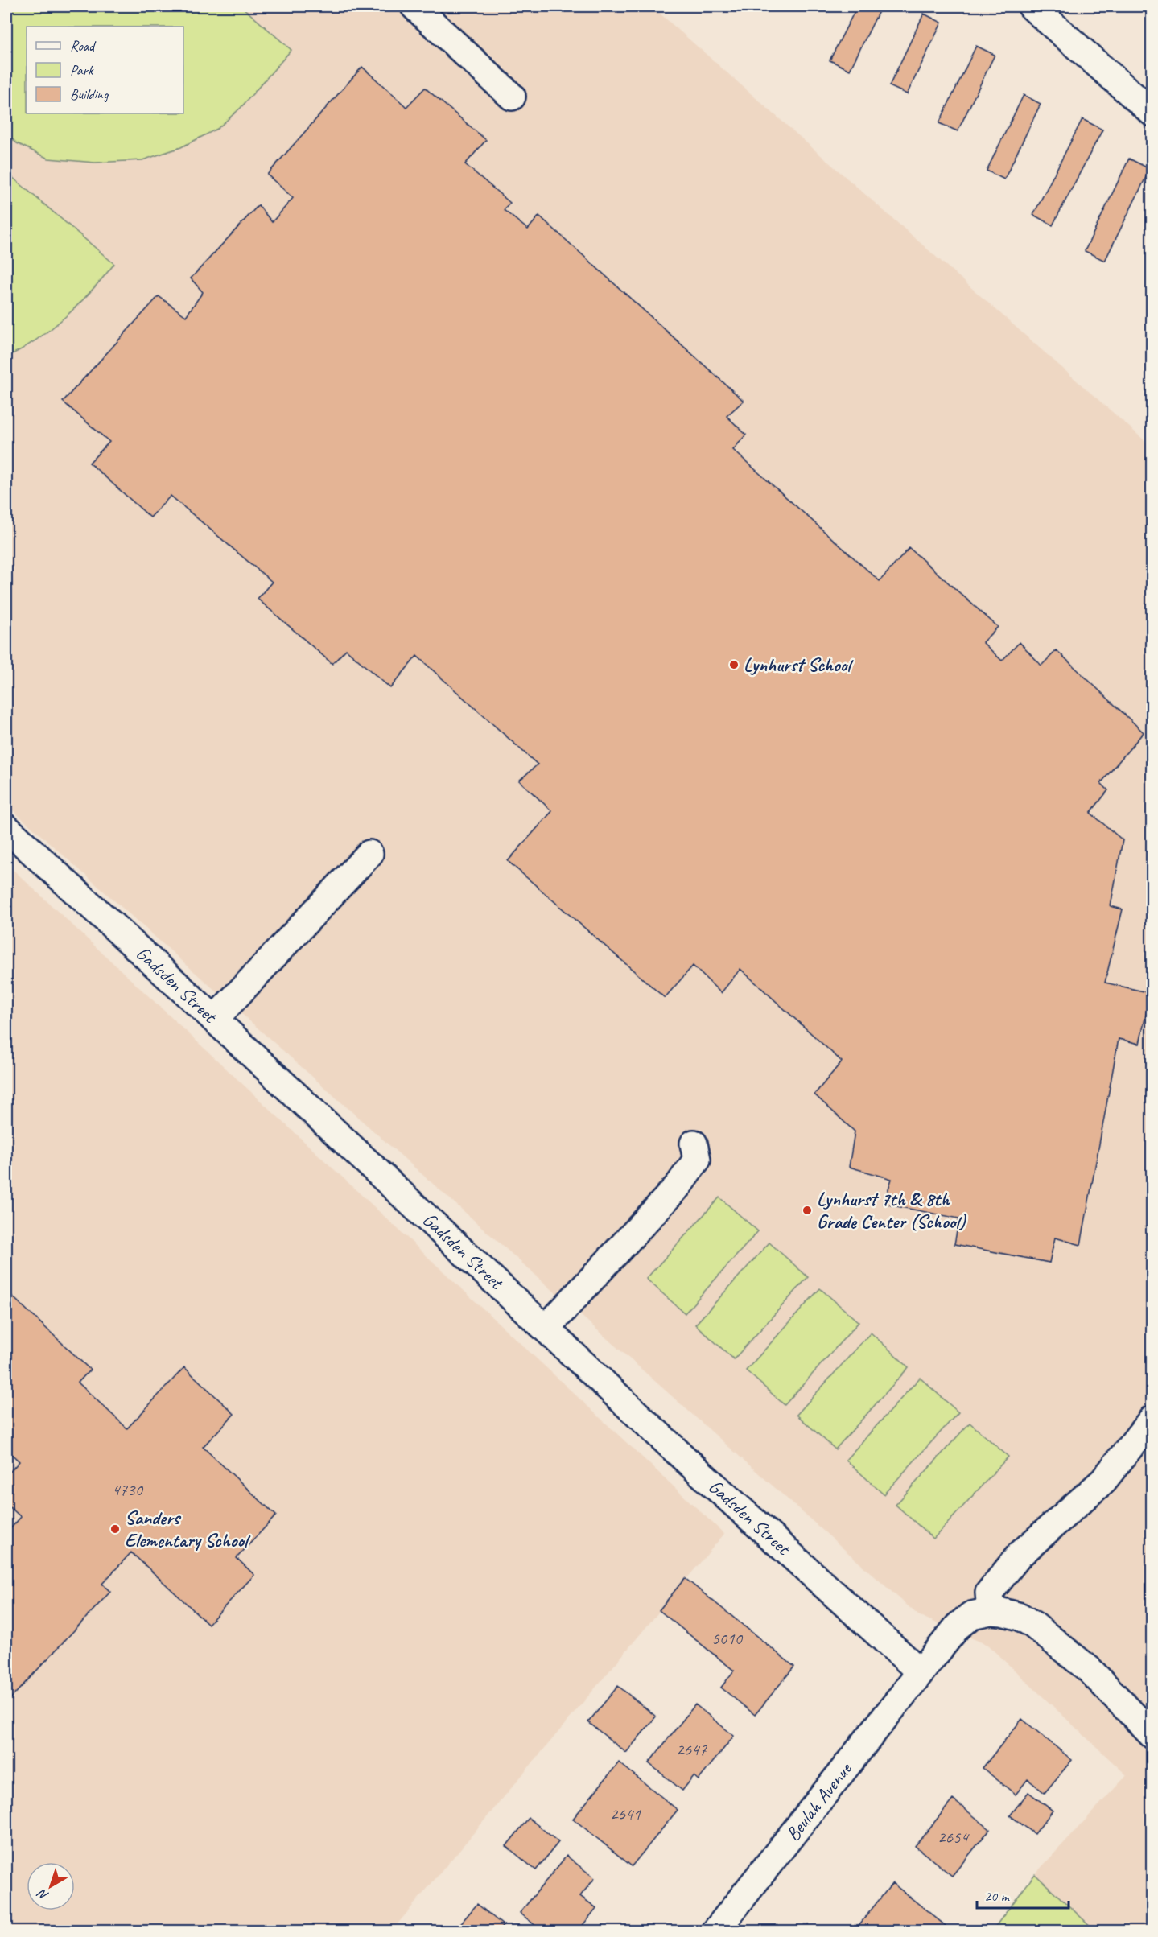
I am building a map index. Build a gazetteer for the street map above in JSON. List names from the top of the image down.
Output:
{
  "streets": {
    "street": ["Gadsden Street", "Beulah Avenue"]
  },
  "crossings": [
    ["Gadsden Street", "Beulah Avenue"]
  ],
  "places": ["Lynhurst School", "Lynhurst 7th & 8th Grade Center (School)", "Sanders Elementary School"],
  "house_numbers": [
    "4730",
    "5010",
    "2647",
    "2641",
    "2654"
  ],
  "legend": ["Road", "Park", "Building"],
  "scale_bar": "20 m",
  "north": "bottom left"
}
